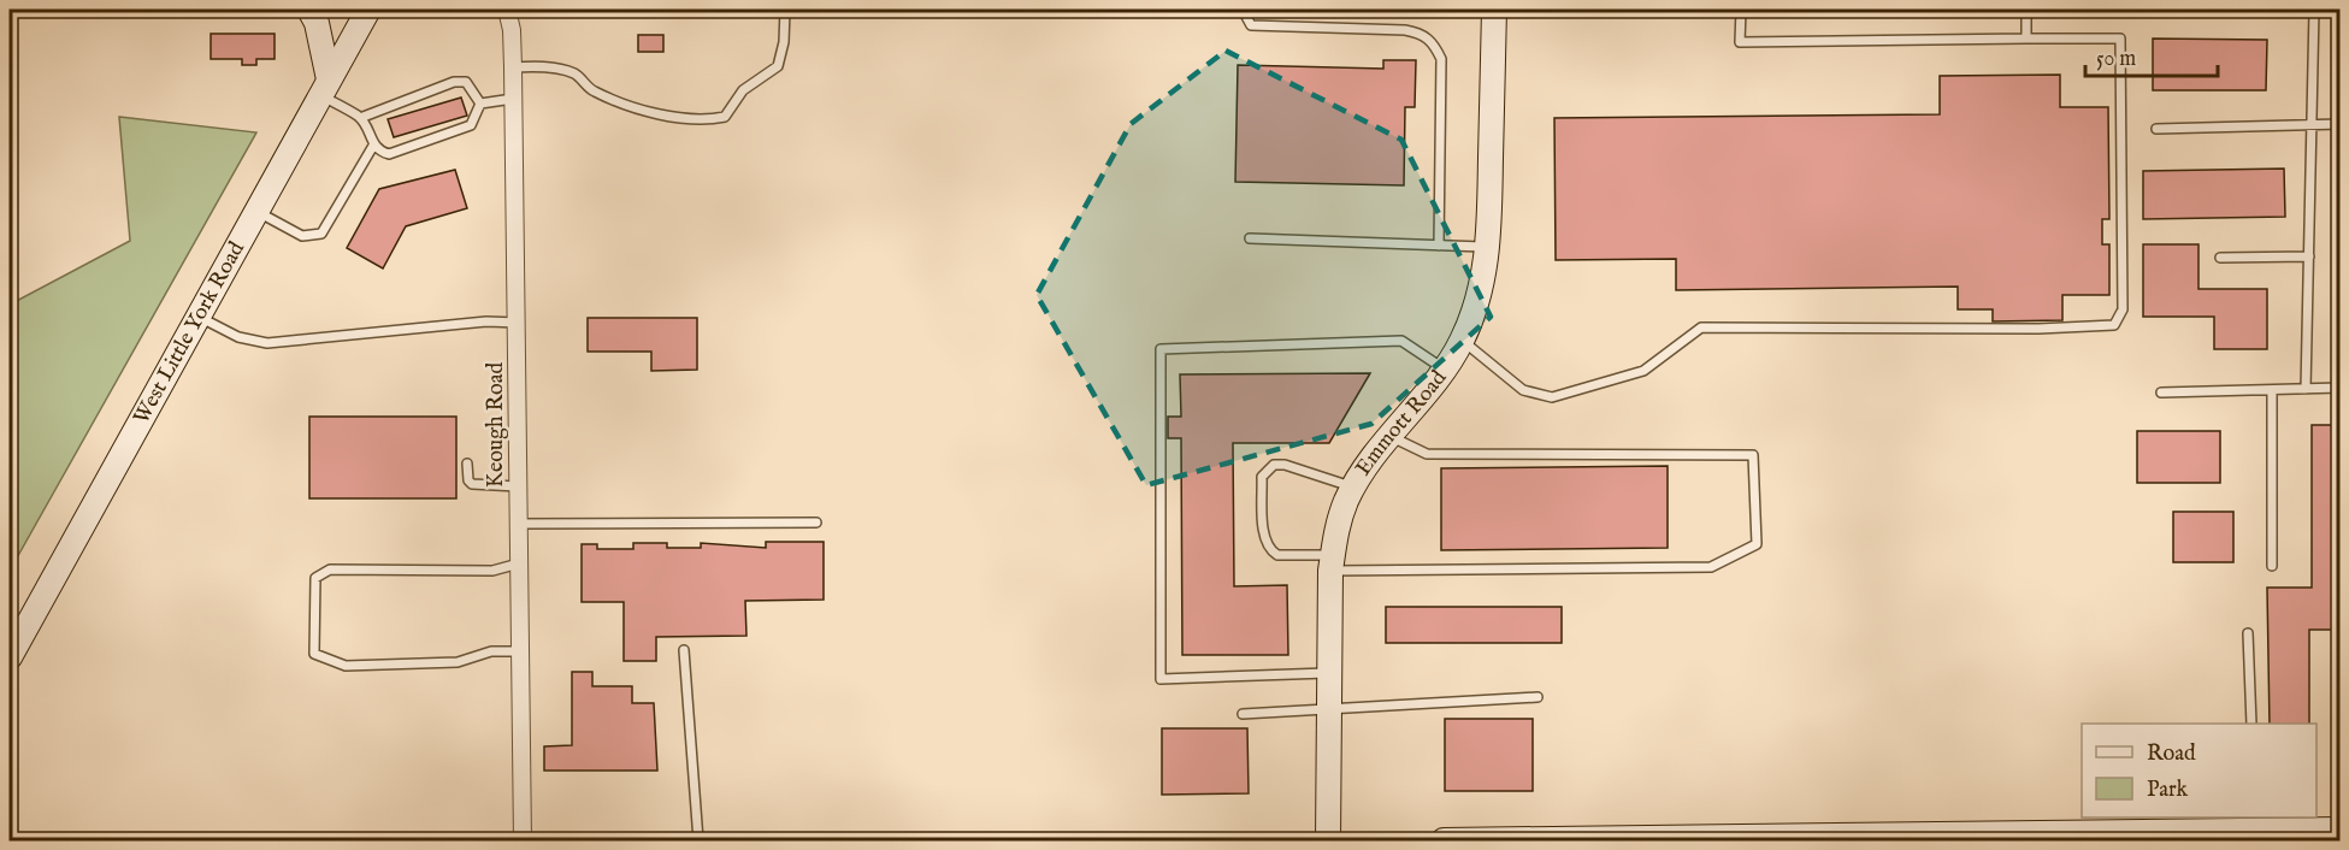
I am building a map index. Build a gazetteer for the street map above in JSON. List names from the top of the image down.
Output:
{
  "streets": {
    "street": ["West Little York Road", "Emmott Road", "Keough Road"]
  },
  "legend": ["Road", "Park"],
  "scale_bar": "50 m"
}
